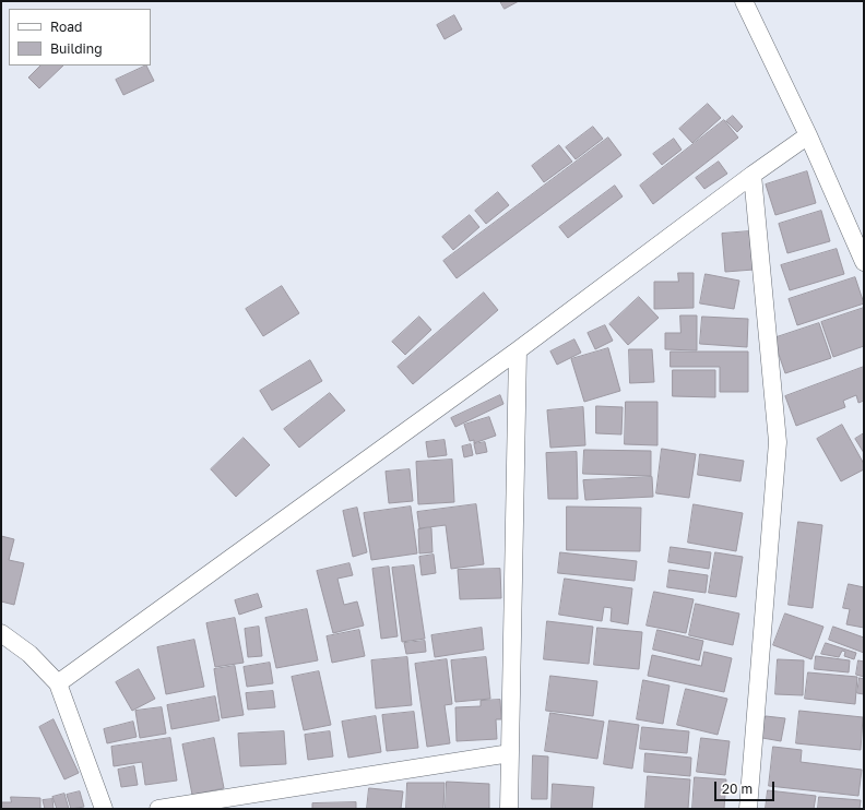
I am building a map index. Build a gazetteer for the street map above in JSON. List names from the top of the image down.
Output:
{
  "legend": ["Road", "Building"],
  "scale_bar": "20 m"
}
